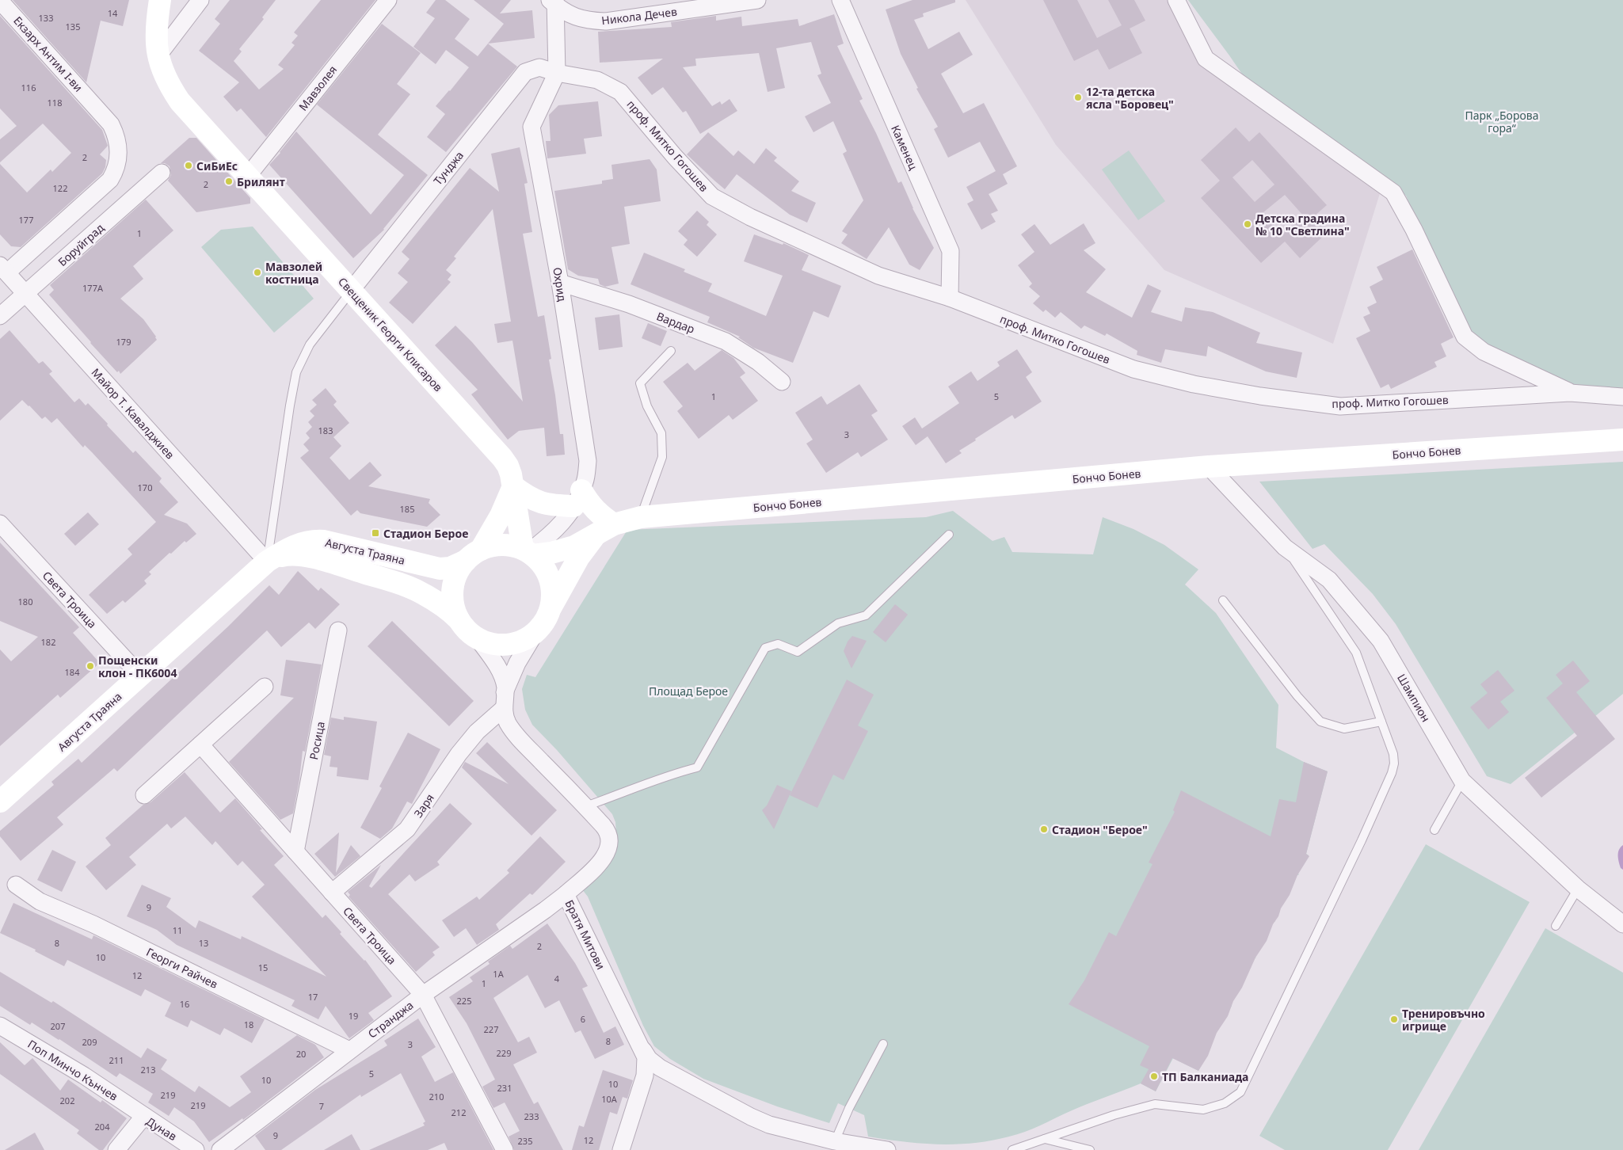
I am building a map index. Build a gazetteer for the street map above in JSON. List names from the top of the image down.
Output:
{
  "streets": {
    "street": [
      "Никола Дечев",
      "Екзарх Антим I-ви",
      "Мавзолея",
      "проф. Митко Гогошев",
      "Каменец",
      "Тунджа",
      "Боруйград",
      "Охрид",
      "Вардар",
      "Свещеник Георги Клисаров",
      "Майор Т. Кавалджиев",
      "Бончо Бонев",
      "Августа Траяна",
      "Света Троица",
      "Шампион",
      "Росица",
      "Заря",
      "Братя Митови",
      "Георги Райчев",
      "Странджа",
      "Поп Минчо Кънчев",
      "Дунав"
    ]
  },
  "crossings": [
    ["Никола Дечев", "Охрид"],
    ["Екзарх Антим I-ви", "Майор Т. Кавалджиев"],
    ["Мавзолея", "Свещеник Георги Клисаров"],
    ["проф. Митко Гогошев", "Каменец"],
    ["проф. Митко Гогошев", "Тунджа"],
    ["проф. Митко Гогошев", "Охрид"],
    ["Тунджа", "Охрид"],
    ["Тунджа", "Свещеник Георги Клисаров"],
    ["Боруйград", "Майор Т. Кавалджиев"],
    ["Охрид", "Вардар"],
    ["Охрид", "Свещеник Георги Клисаров"],
    ["Охрид", "Бончо Бонев"],
    ["Охрид", "Августа Траяна"],
    ["Охрид", "Братя Митови"],
    ["Свещеник Георги Клисаров", "Бончо Бонев"],
    ["Свещеник Георги Клисаров", "Августа Траяна"],
    ["Свещеник Георги Клисаров", "Братя Митови"],
    ["Майор Т. Кавалджиев", "Августа Траяна"],
    ["Бончо Бонев", "Августа Траяна"],
    ["Бончо Бонев", "Шампион"],
    ["Бончо Бонев", "Братя Митови"],
    ["Августа Траяна", "Света Троица"],
    ["Августа Траяна", "Братя Митови"],
    ["Света Троица", "Росица"],
    ["Света Троица", "Заря"],
    ["Света Троица", "Странджа"],
    ["Заря", "Братя Митови"],
    ["Братя Митови", "Странджа"],
    ["Георги Райчев", "Странджа"],
    ["Поп Минчо Кънчев", "Дунав"]
  ],
  "parks": ["Парк „Борова гора“", "Площад Берое"],
  "places": {
    "other": [
      "12-та детска ясла \"Боровец\"",
      "СиБиЕс",
      "Брилянт",
      "Детска градина № 10 \"Светлина\"",
      "Мавзолей костница",
      "Пощенски клон - ПК6004",
      "Стадион \"Берое\"",
      "Тренировъчно игрище",
      "ТП Балканиада"
    ],
    "transit": ["Стадион Берое"]
  },
  "house_numbers": [
    "14",
    "133",
    "135",
    "116",
    "118",
    "2",
    "2",
    "122",
    "177",
    "1",
    "177A",
    "179",
    "1",
    "5",
    "183",
    "3",
    "170",
    "185",
    "180",
    "182",
    "184",
    "9",
    "11",
    "8",
    "13",
    "2",
    "10",
    "15",
    "1А",
    "12",
    "4",
    "1",
    "17",
    "225",
    "16",
    "19",
    "6",
    "18",
    "207",
    "227",
    "8",
    "209",
    "3",
    "229",
    "20",
    "211",
    "213",
    "5",
    "10",
    "10",
    "231",
    "219",
    "210",
    "10A",
    "202",
    "219",
    "7",
    "212",
    "233",
    "204",
    "9",
    "12",
    "235"
  ]
}
